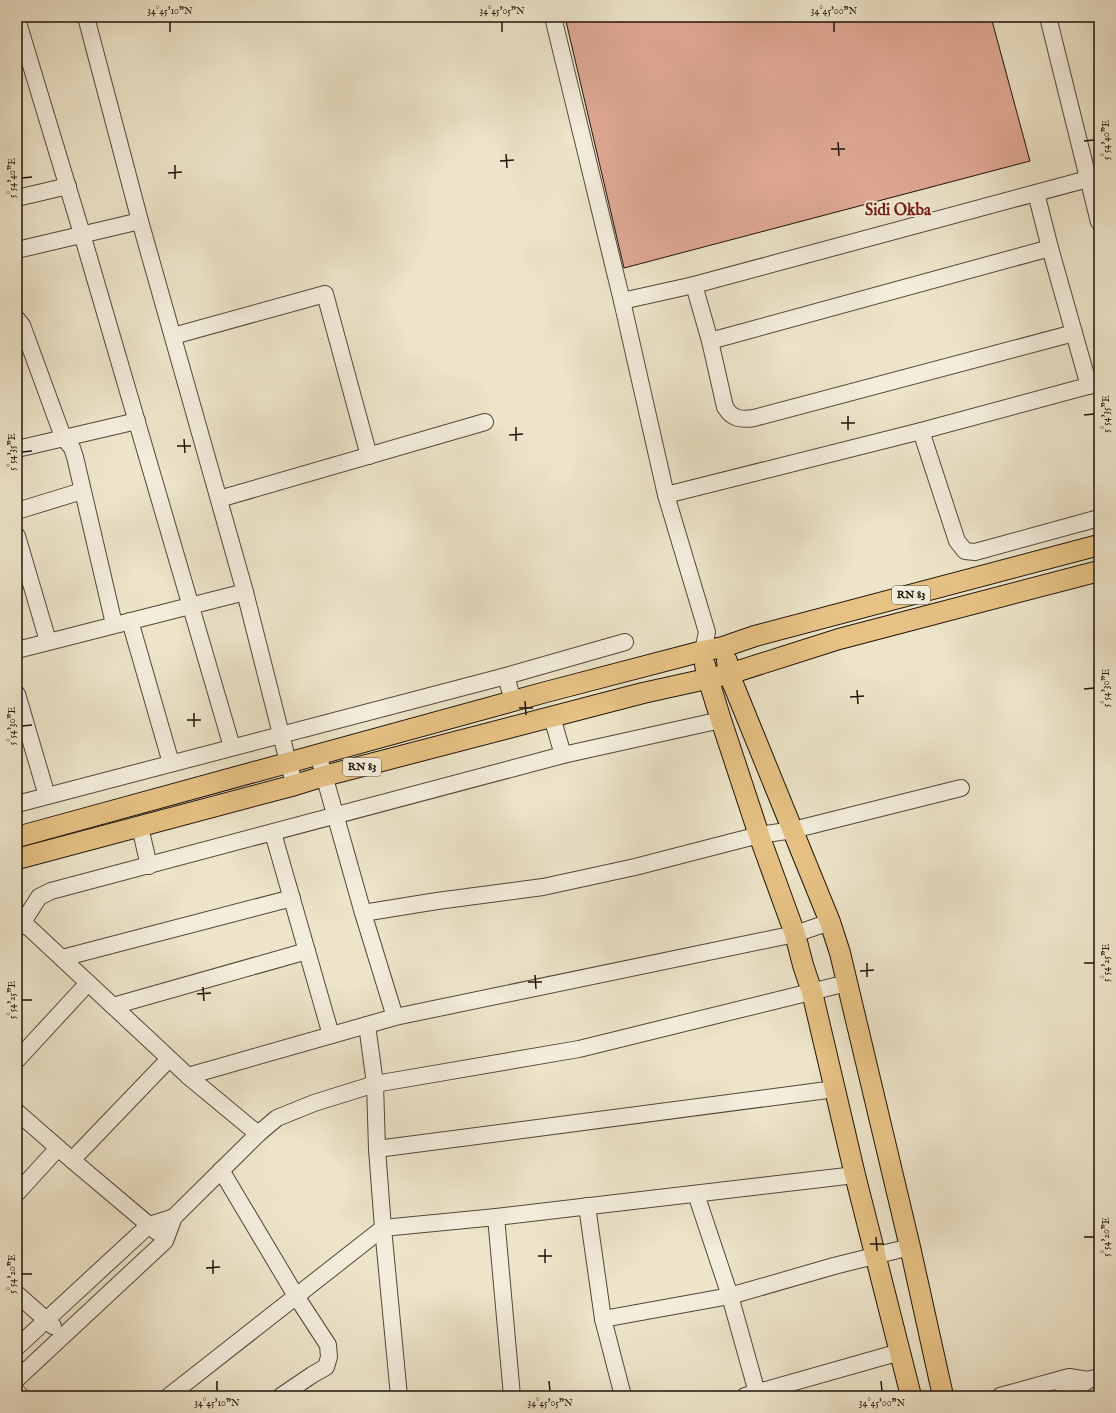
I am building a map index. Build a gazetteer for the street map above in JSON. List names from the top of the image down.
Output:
{
  "streets": {
    "main road": ["RN 83"]
  },
  "districts": ["Sidi Okba"],
  "coordinates": [
    "34°45'10\"N",
    "34°45'05\"N",
    "34°45'00\"N",
    "5°54'40\"E",
    "5°54'35\"E",
    "5°54'30\"E",
    "5°54'25\"E",
    "5°54'20\"E"
  ]
}
